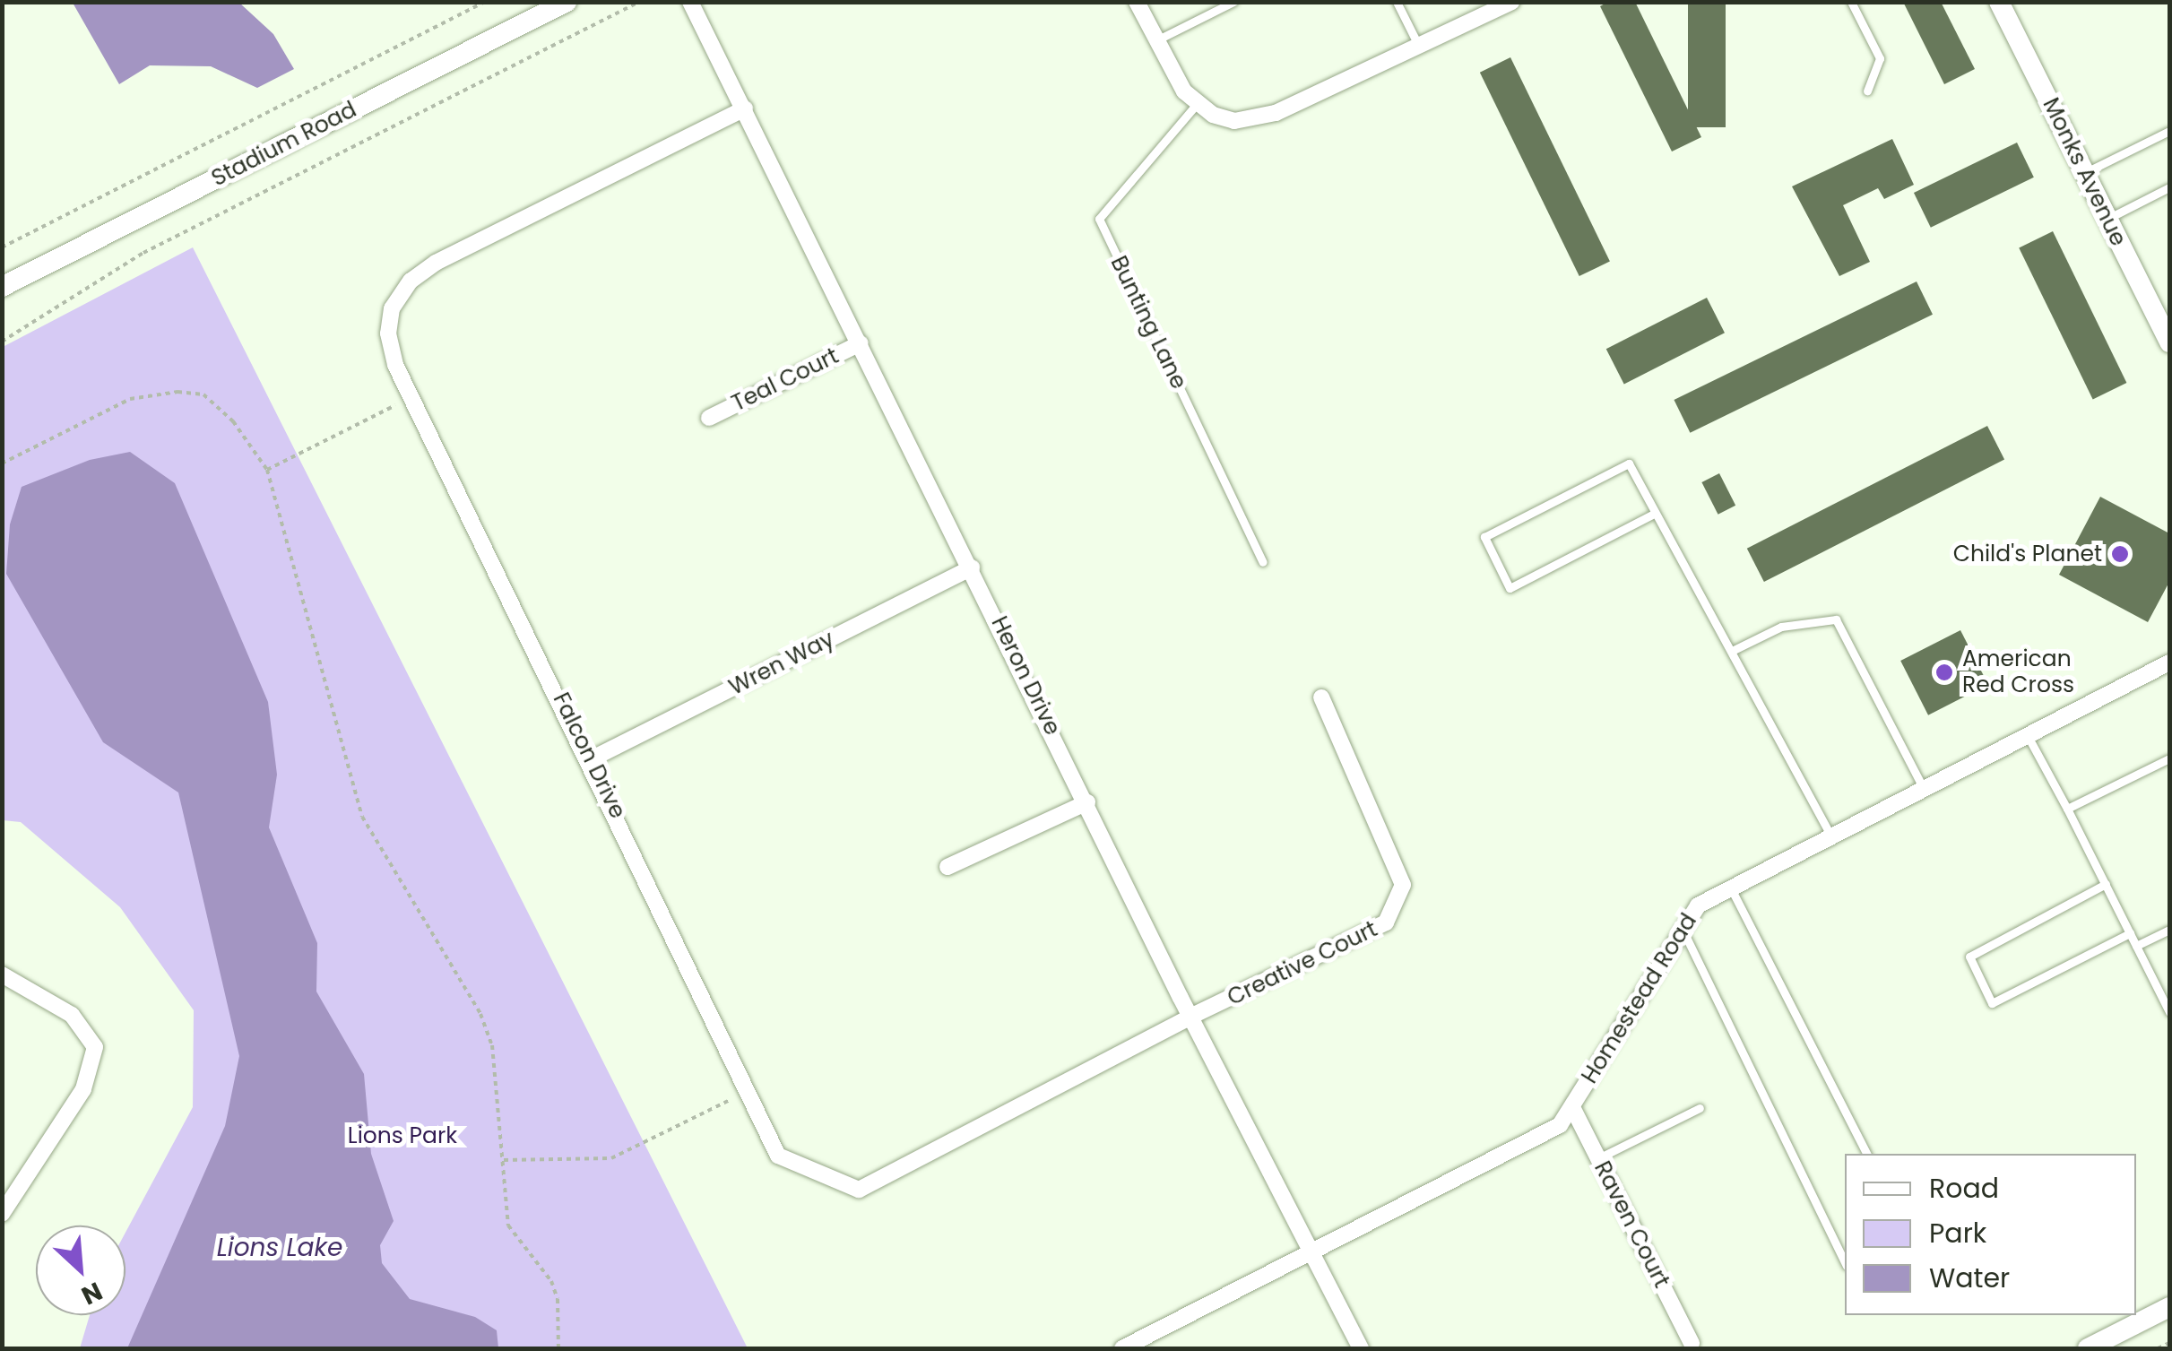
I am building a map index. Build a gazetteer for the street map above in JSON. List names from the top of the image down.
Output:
{
  "streets": {
    "street": [
      "Stadium Road",
      "Monks Avenue",
      "Teal Court",
      "Wren Way",
      "Heron Drive",
      "Falcon Drive",
      "Creative Court",
      "Homestead Road",
      "Raven Court"
    ],
    "lane": ["Bunting Lane"]
  },
  "crossings": [
    ["Teal Court", "Heron Drive"],
    ["Wren Way", "Heron Drive"],
    ["Wren Way", "Falcon Drive"],
    ["Heron Drive", "Falcon Drive"],
    ["Heron Drive", "Creative Court"],
    ["Heron Drive", "Homestead Road"],
    ["Falcon Drive", "Creative Court"],
    ["Homestead Road", "Raven Court"]
  ],
  "water": ["Lions Lake"],
  "parks": ["Lions Park"],
  "places": ["Child's Planet", "American Red Cross"],
  "legend": ["Road", "Park", "Water"],
  "north": "bottom right"
}
